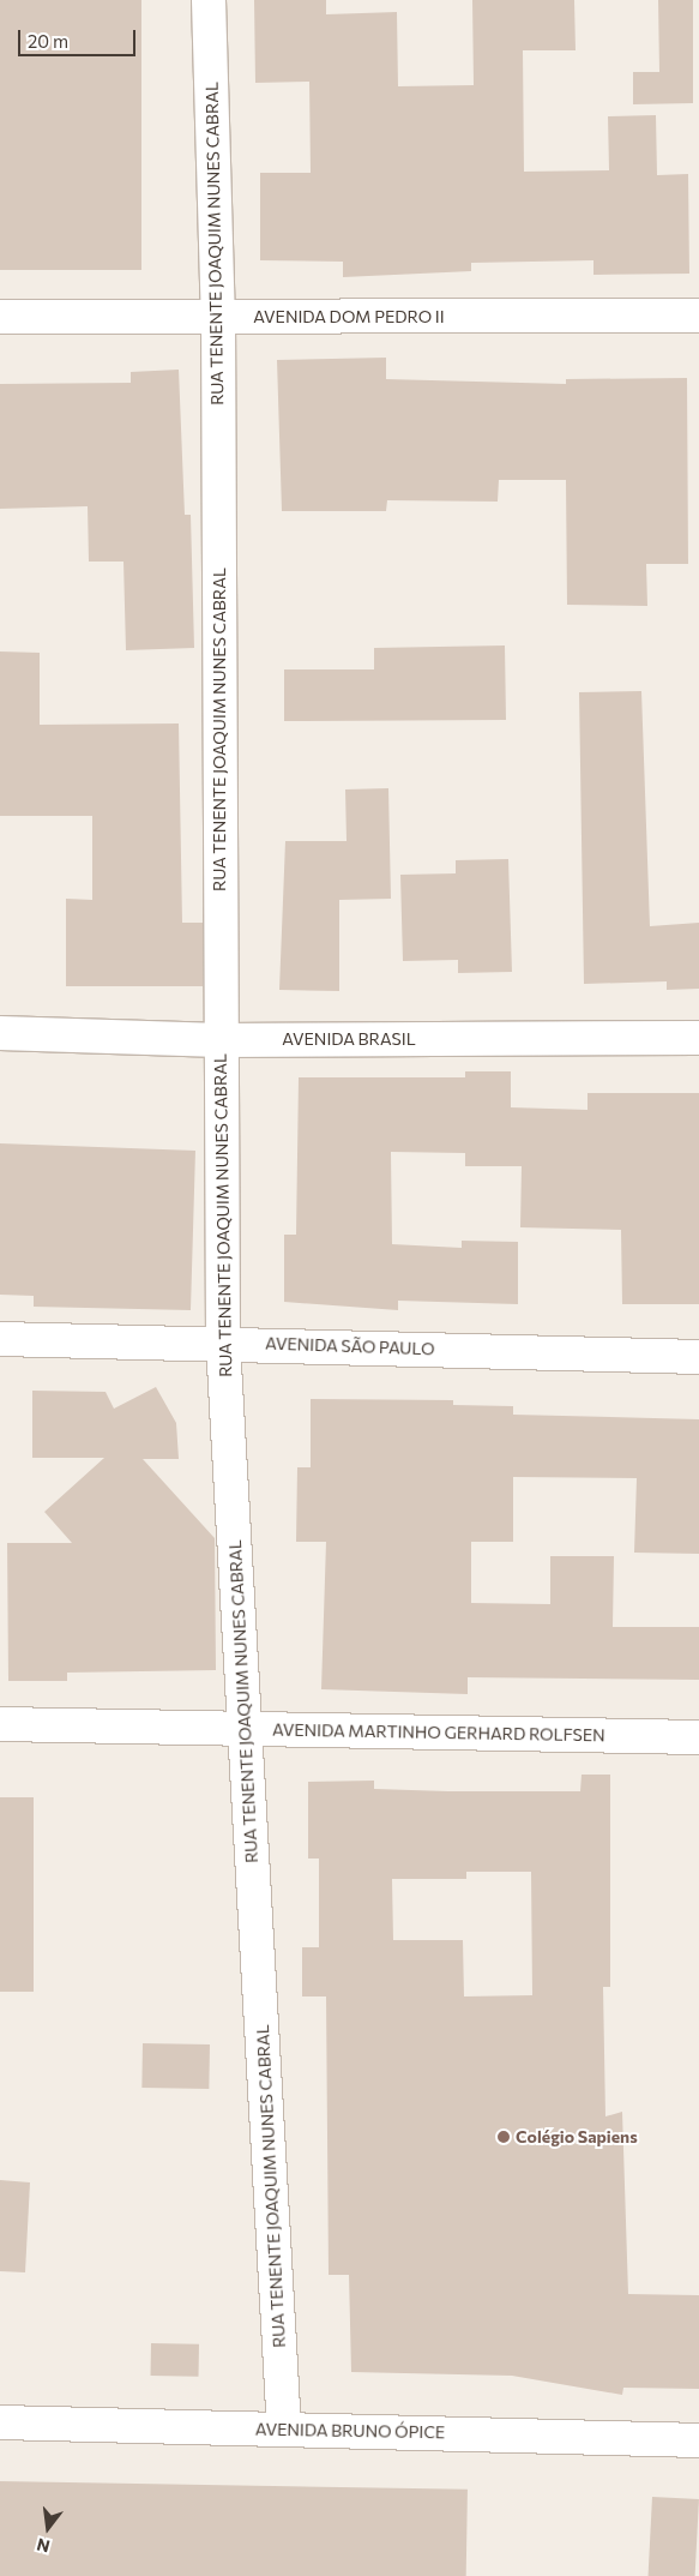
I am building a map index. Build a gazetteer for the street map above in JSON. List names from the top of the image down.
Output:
{
  "streets": {
    "street": [
      "RUA TENENTE JOAQUIM NUNES CABRAL",
      "AVENIDA DOM PEDRO II",
      "AVENIDA BRASIL",
      "AVENIDA SÃO PAULO",
      "AVENIDA MARTINHO GERHARD ROLFSEN",
      "AVENIDA BRUNO ÓPICE"
    ]
  },
  "crossings": [
    ["RUA TENENTE JOAQUIM NUNES CABRAL", "AVENIDA DOM PEDRO II"],
    ["RUA TENENTE JOAQUIM NUNES CABRAL", "AVENIDA BRASIL"],
    ["RUA TENENTE JOAQUIM NUNES CABRAL", "AVENIDA SÃO PAULO"],
    ["RUA TENENTE JOAQUIM NUNES CABRAL", "AVENIDA MARTINHO GERHARD ROLFSEN"],
    ["RUA TENENTE JOAQUIM NUNES CABRAL", "AVENIDA BRUNO ÓPICE"]
  ],
  "places": ["Colégio Sapiens"],
  "scale_bar": "20 m",
  "north": "bottom"
}
